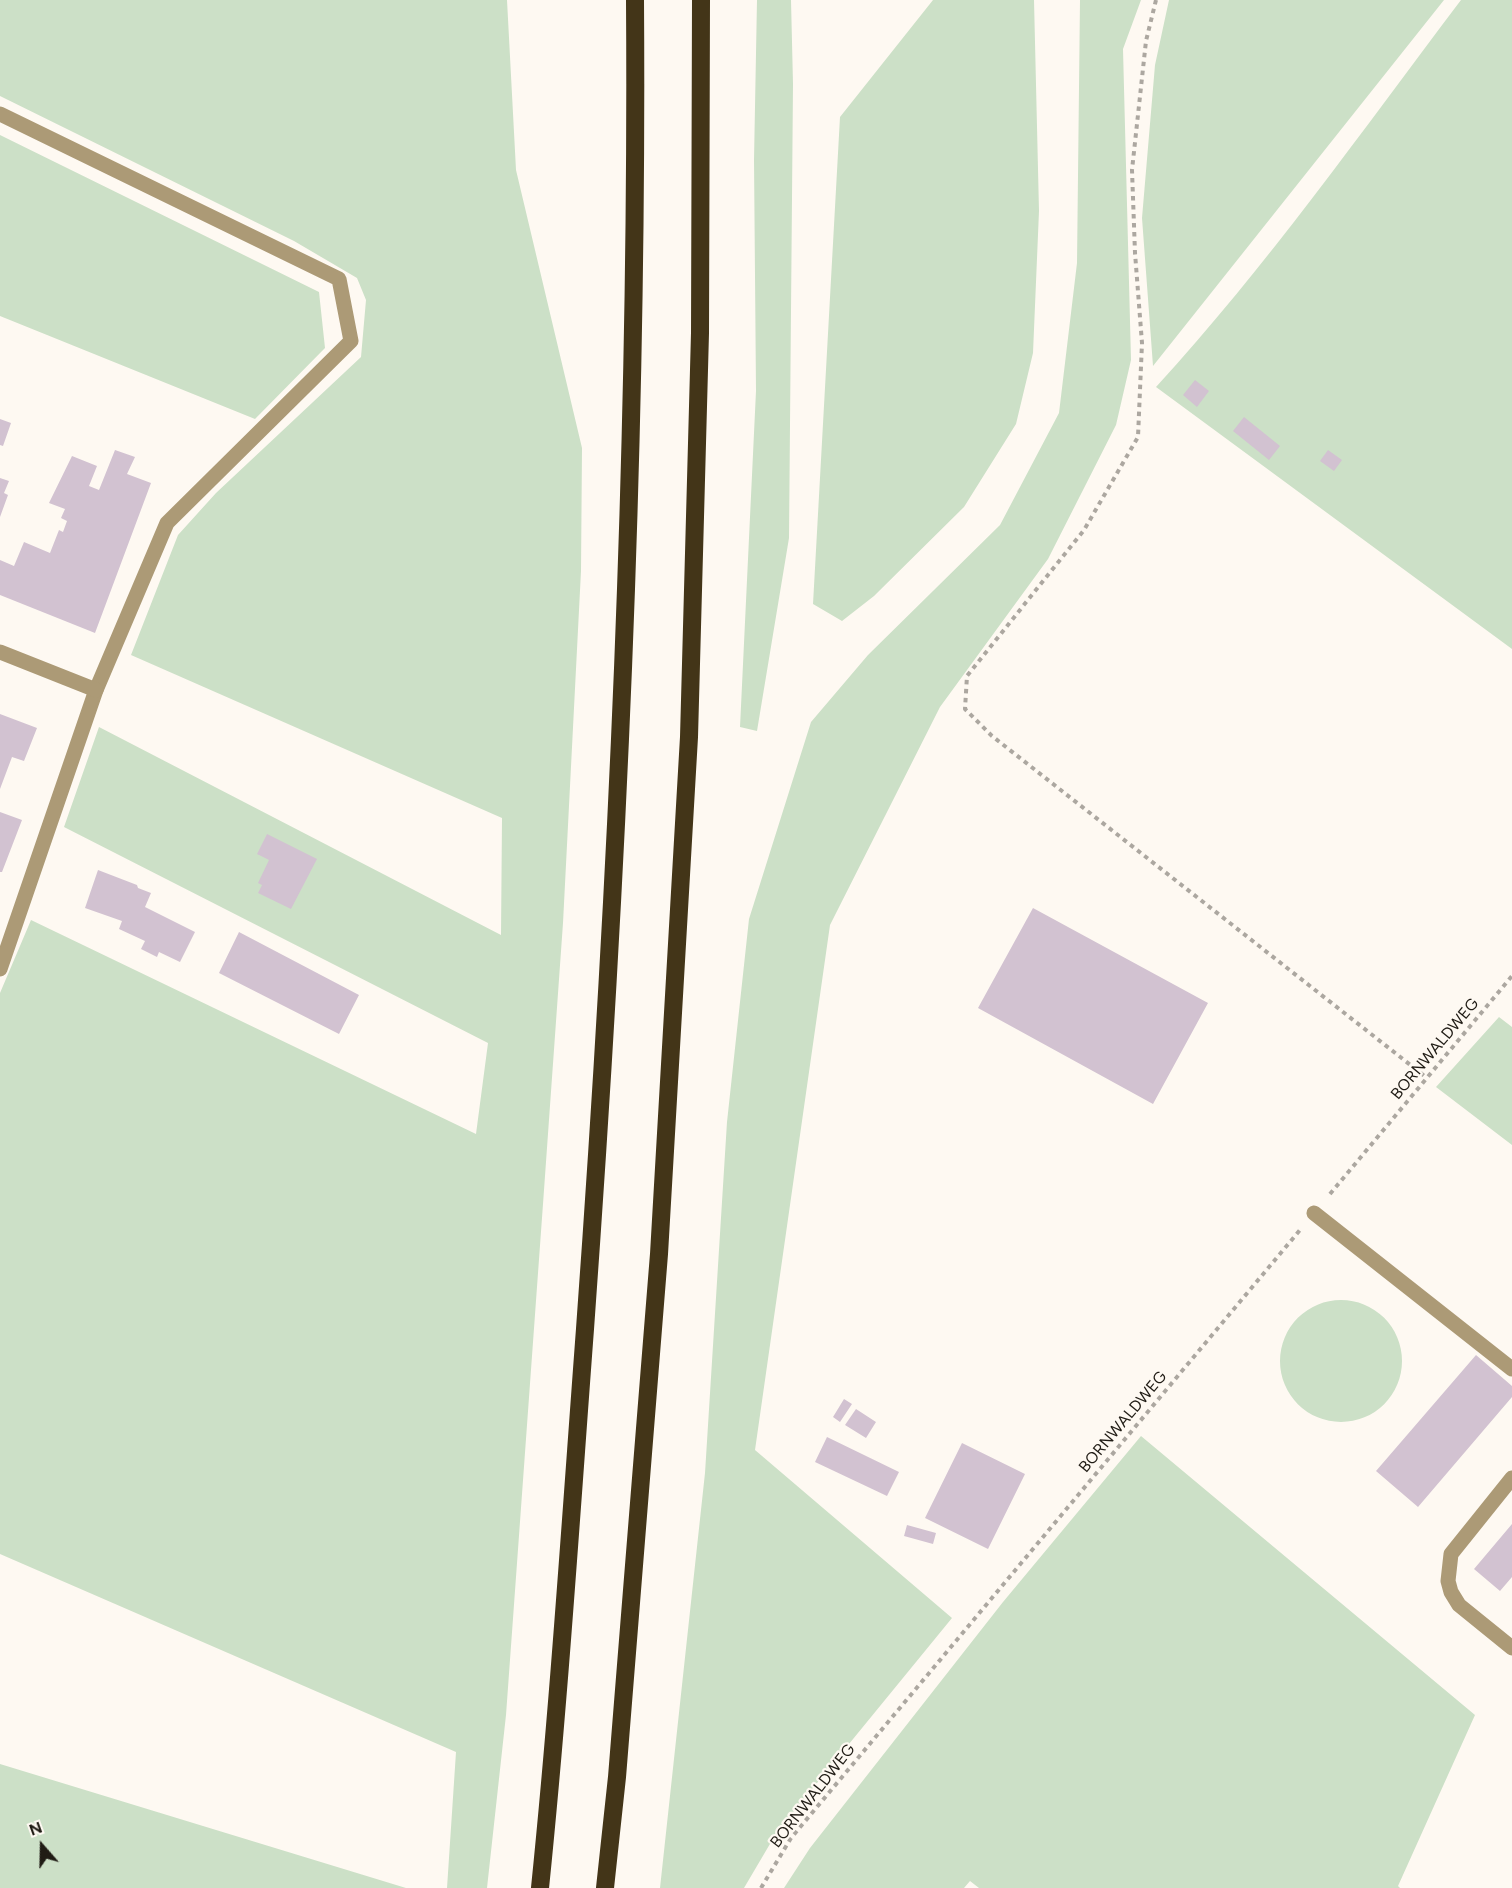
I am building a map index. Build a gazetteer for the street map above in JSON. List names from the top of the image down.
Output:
{
  "streets": {
    "path": ["BORNWALDWEG"]
  },
  "north": "top"
}
